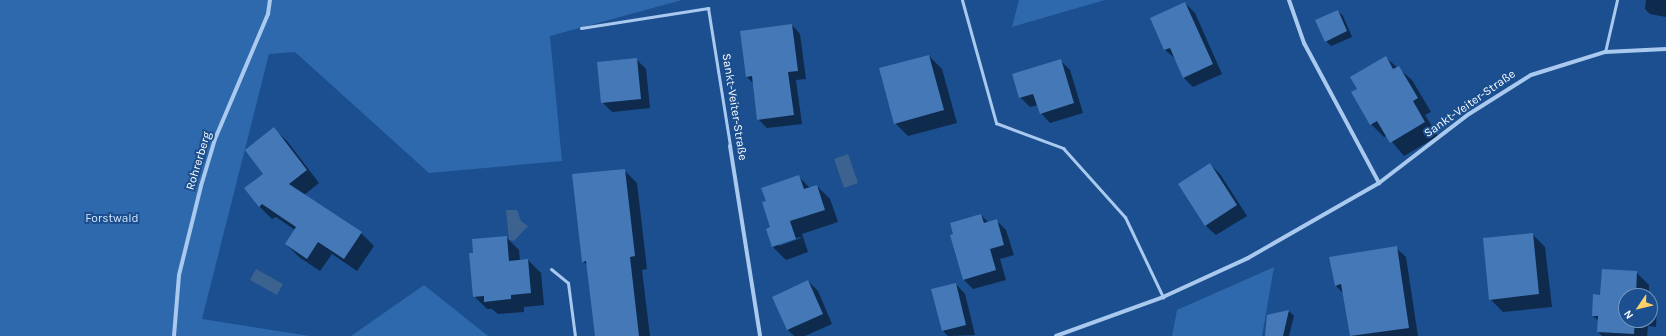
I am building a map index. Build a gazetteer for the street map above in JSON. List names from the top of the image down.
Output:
{
  "streets": {
    "street": ["Sankt-Veiter-Straße", "Rohrerberg"]
  },
  "parks": ["Forstwald"],
  "north": "bottom left"
}
